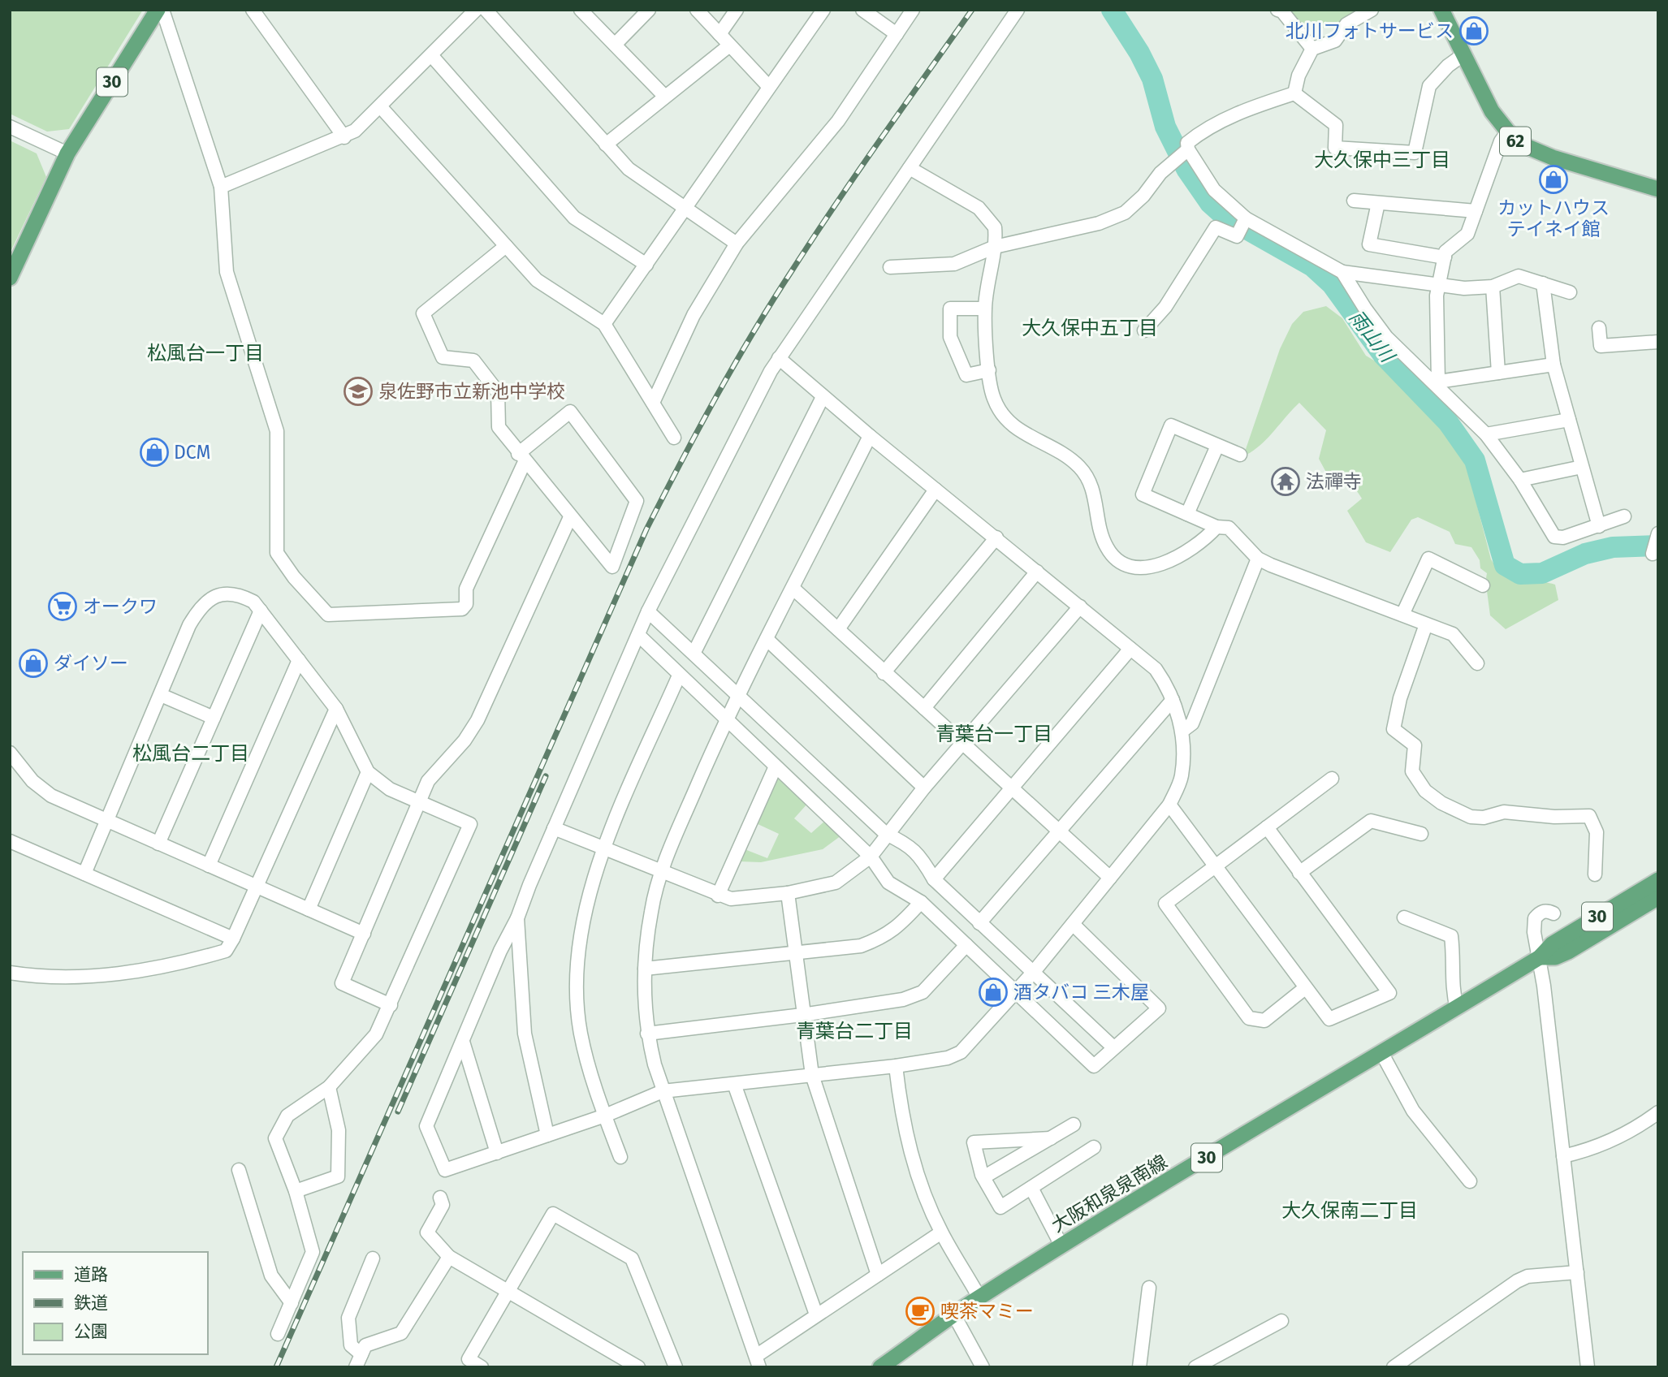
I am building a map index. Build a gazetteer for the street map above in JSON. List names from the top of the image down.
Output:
{
  "streets": {
    "main road": ["30", "62", "大阪和泉泉南線"]
  },
  "districts": [
    "大久保中三丁目",
    "大久保中五丁目",
    "松風台一丁目",
    "青葉台一丁目",
    "松風台二丁目",
    "青葉台二丁目",
    "大久保南二丁目"
  ],
  "water": ["雨山川"],
  "places": {
    "shop": [
      "北川フォトサービス",
      "カットハウス テイネイ館",
      "DCM",
      "ダイソー",
      "酒タバコ 三木屋"
    ],
    "school or university": ["泉佐野市立新池中学校"],
    "temple": ["法禪寺"],
    "supermarket": ["オークワ"],
    "cafe": ["喫茶マミー"]
  },
  "legend": ["道路", "鉄道", "公園"]
}
